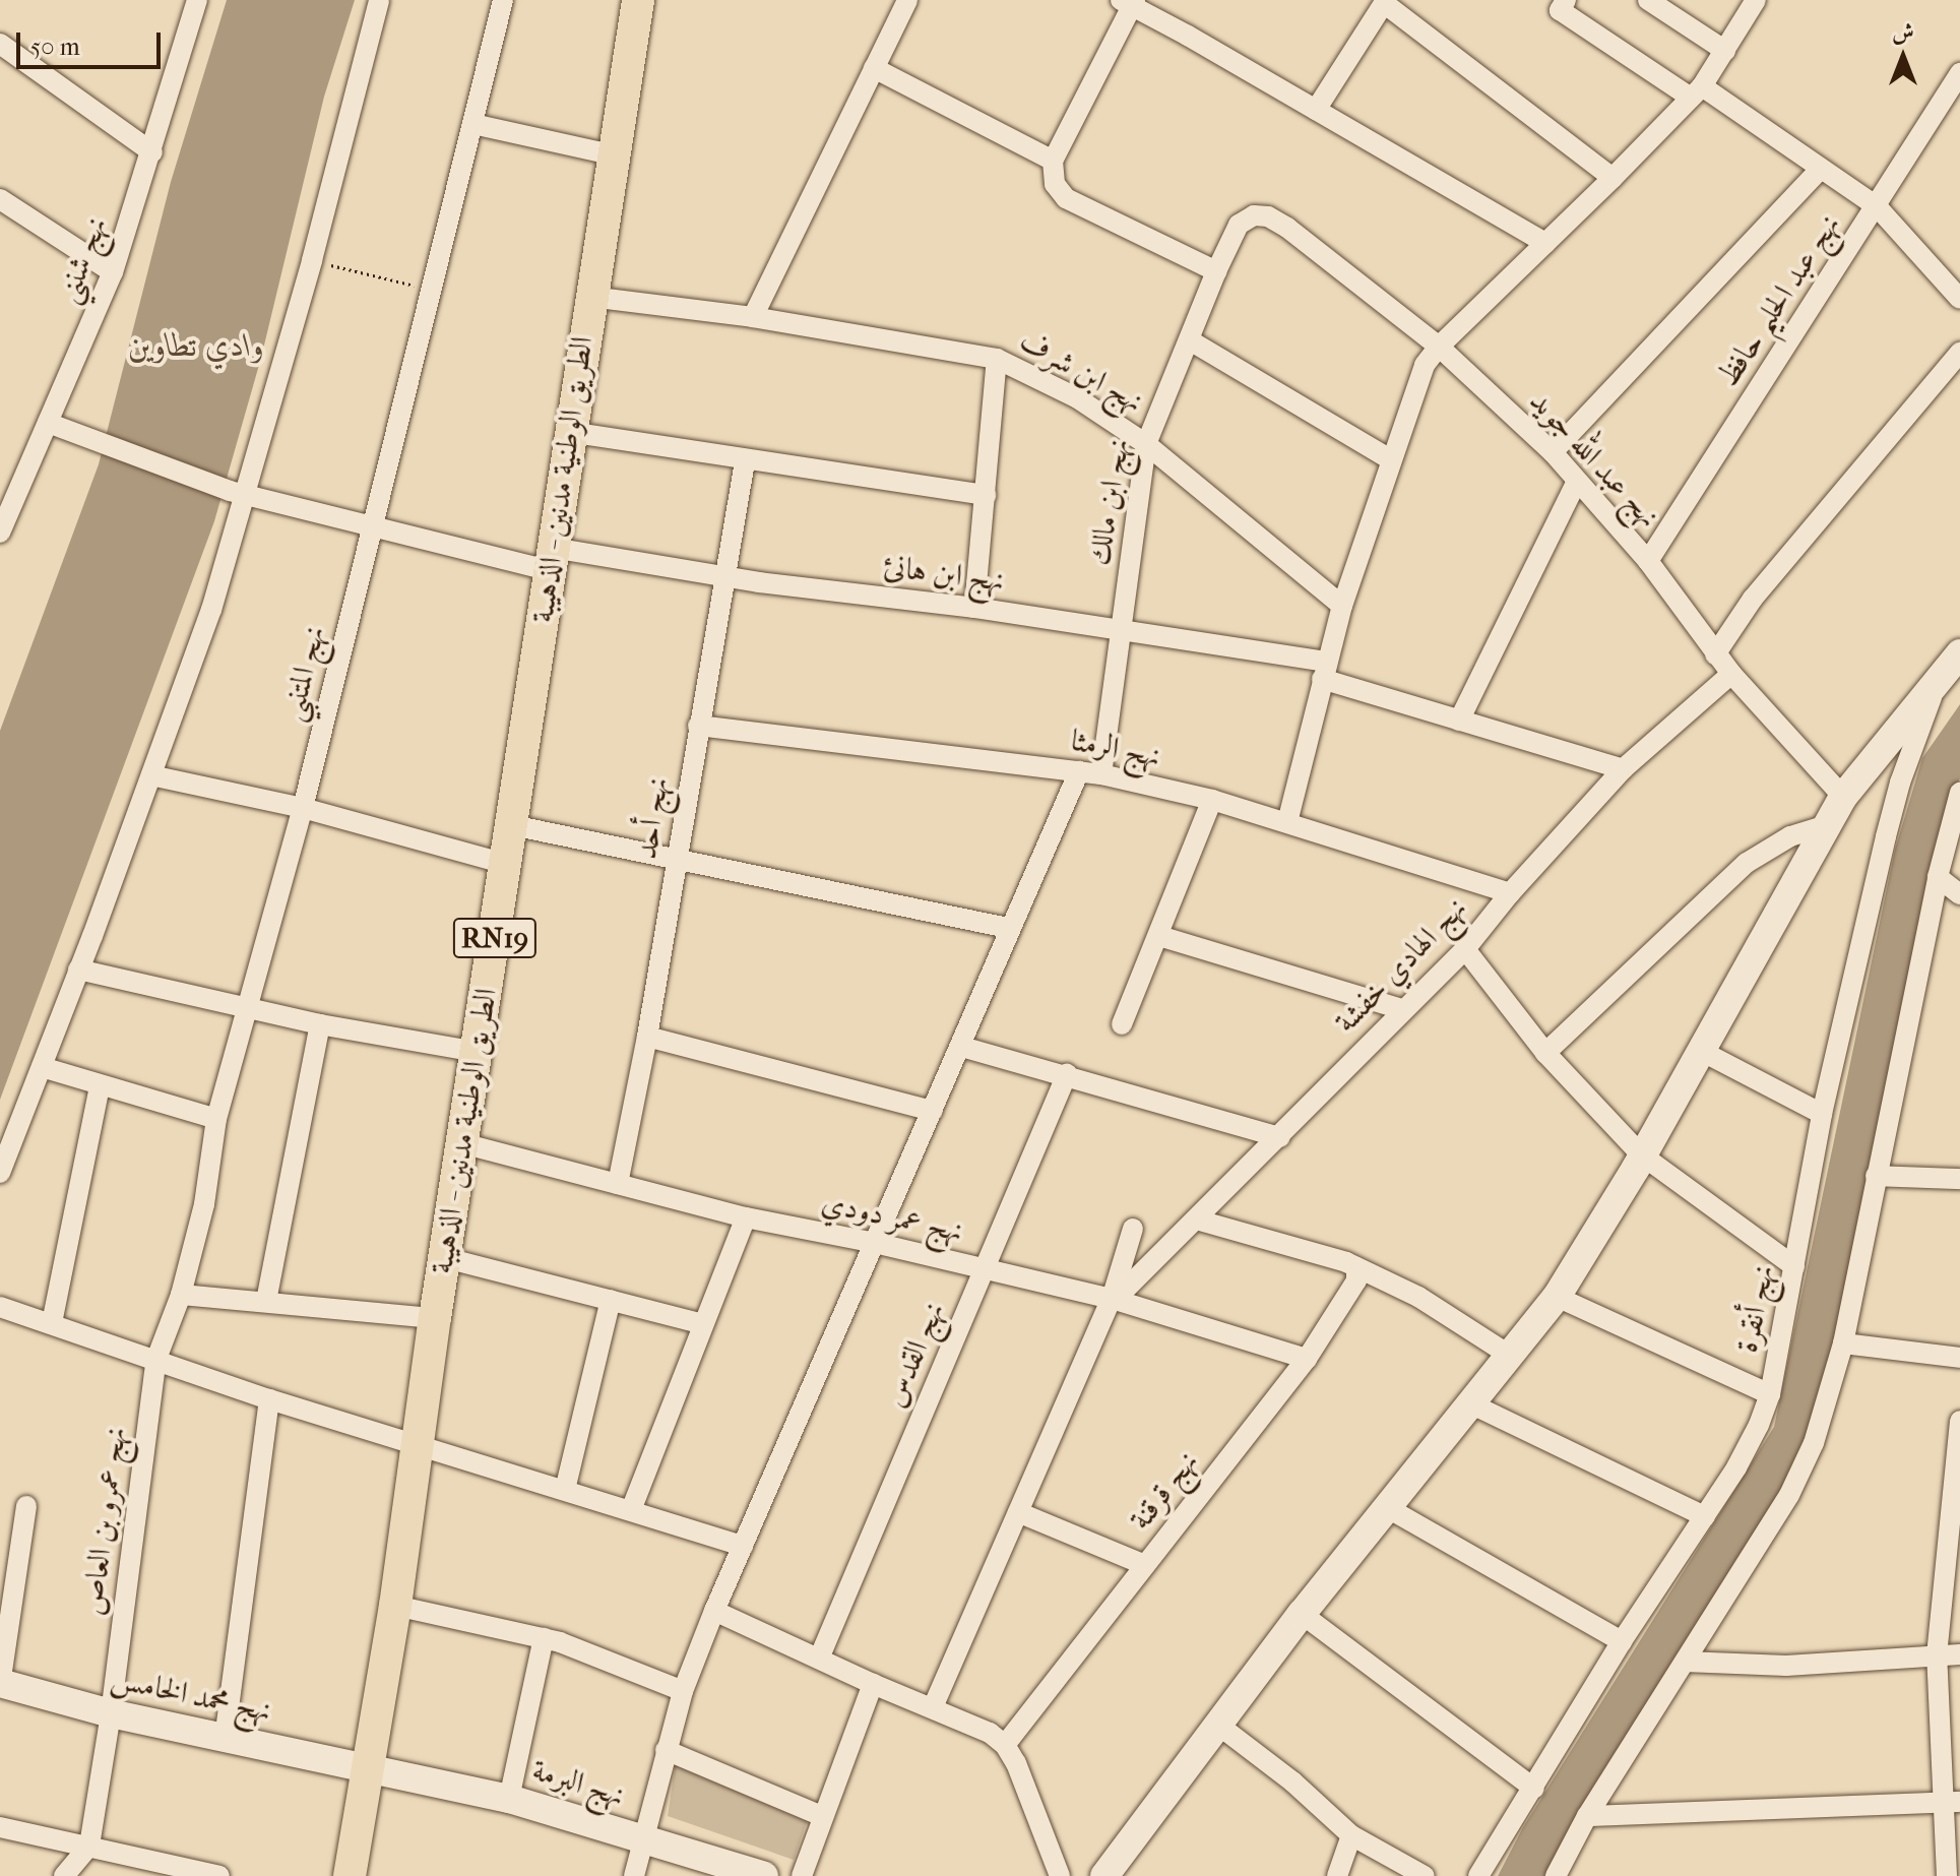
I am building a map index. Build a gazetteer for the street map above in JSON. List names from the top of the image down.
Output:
{
  "streets": {
    "main road": [
      "الطريق الوطنية مدنين - الذهيبة",
      "RN19",
      "نهج محمد الخامس",
      "نهج البرمة"
    ],
    "street": [
      "نهج شنني",
      "نهج عبد الحليم حافظ",
      "نهج ابن شرف",
      "نهج عبد الله جويد",
      "نهج ابن مالك",
      "نهج ابن هانئ",
      "نهج المتنبي",
      "نهج الرمثا",
      "نهج أحد",
      "نهج الهادي خفشة",
      "نهج عمر دودي",
      "نهج أنقرة",
      "نهج القدس",
      "نهج قرقنة",
      "نهج عمرو بن العاص"
    ]
  },
  "crossings": [
    ["نهج شنني", "نهج ابن هانئ"],
    ["نهج عبد الحليم حافظ", "نهج عبد الله جويد"],
    ["نهج ابن شرف", "الطريق الوطنية مدنين - الذهيبة"],
    ["نهج ابن شرف", "نهج ابن مالك"],
    ["نهج عبد الله جويد", "نهج ابن مالك"],
    ["نهج عبد الله جويد", "نهج الهادي خفشة"],
    ["الطريق الوطنية مدنين - الذهيبة", "نهج ابن هانئ"],
    ["الطريق الوطنية مدنين - الذهيبة", "نهج عمر دودي"],
    ["الطريق الوطنية مدنين - الذهيبة", "نهج محمد الخامس"],
    ["الطريق الوطنية مدنين - الذهيبة", "نهج البرمة"],
    ["نهج ابن مالك", "نهج ابن هانئ"],
    ["نهج ابن مالك", "نهج الرمثا"],
    ["نهج ابن هانئ", "نهج المتنبي"],
    ["نهج ابن هانئ", "نهج أحد"],
    ["نهج ابن هانئ", "نهج الهادي خفشة"],
    ["نهج المتنبي", "نهج عمرو بن العاص"],
    ["نهج الرمثا", "نهج أحد"],
    ["نهج الرمثا", "نهج الهادي خفشة"],
    ["نهج أحد", "نهج عمر دودي"],
    ["نهج الهادي خفشة", "نهج عمر دودي"],
    ["نهج عمر دودي", "نهج القدس"],
    ["نهج عمر دودي", "نهج قرقنة"],
    ["نهج عمرو بن العاص", "نهج محمد الخامس"],
    ["نهج محمد الخامس", "نهج البرمة"]
  ],
  "water": ["وادي تطاوين"],
  "scale_bar": "50 m",
  "north": "top"
}
